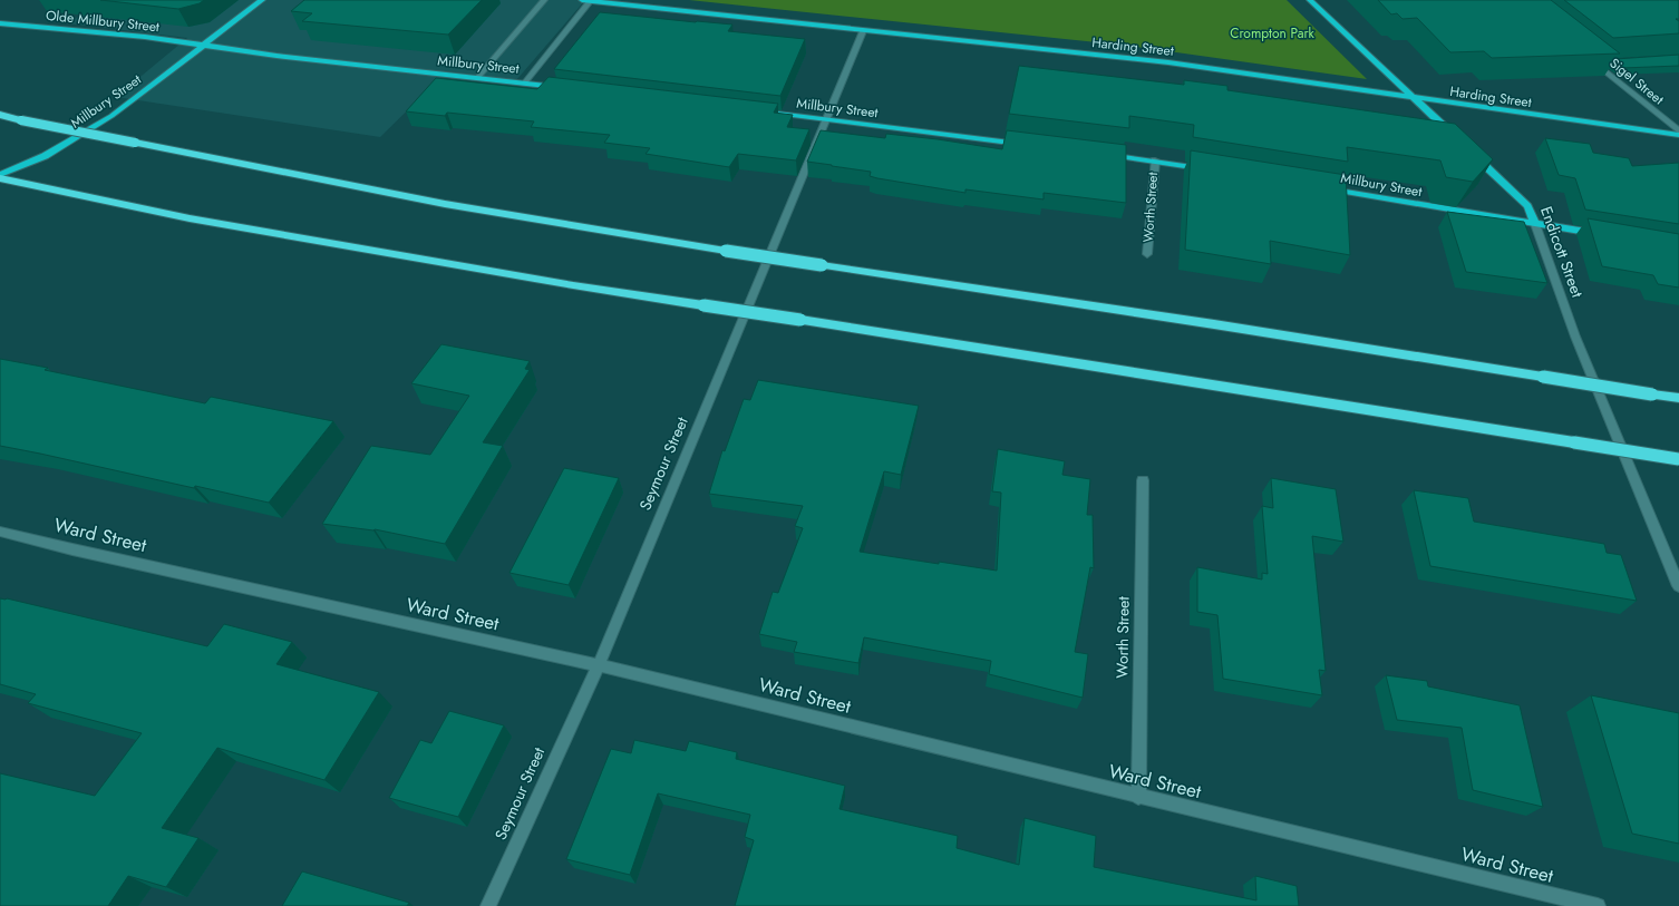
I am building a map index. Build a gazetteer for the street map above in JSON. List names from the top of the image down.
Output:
{
  "streets": {
    "main road": [
      "Olde Millbury Street",
      "Harding Street",
      "Millbury Street",
      "Endicott Street"
    ],
    "street": [
      "Sigel Street",
      "Worth Street",
      "Seymour Street",
      "Ward Street"
    ]
  },
  "crossings": [
    ["Olde Millbury Street", "Millbury Street"],
    ["Harding Street", "Sigel Street"],
    ["Harding Street", "Seymour Street"],
    ["Millbury Street", "Endicott Street"],
    ["Millbury Street", "Seymour Street"],
    ["Worth Street", "Ward Street"],
    ["Seymour Street", "Ward Street"]
  ],
  "parks": ["Crompton Park"]
}
